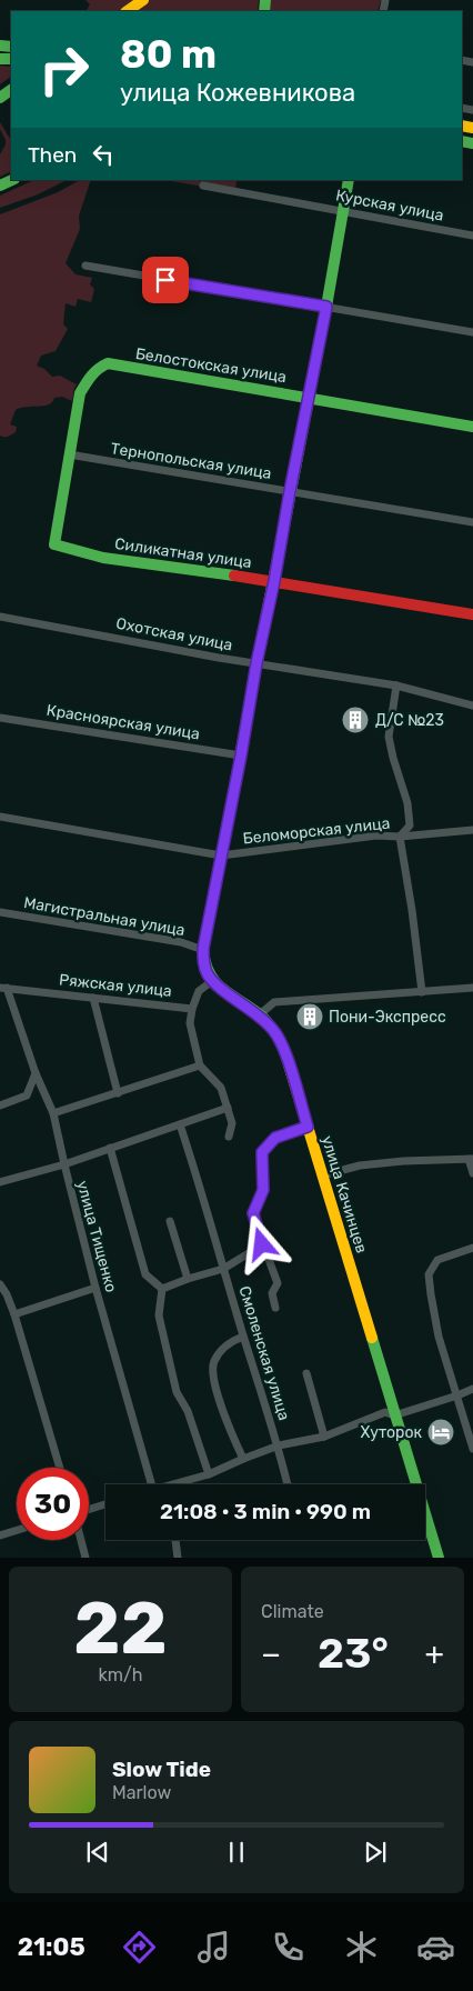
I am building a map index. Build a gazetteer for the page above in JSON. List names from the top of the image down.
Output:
{
  "streets": {
    "main road": ["Белостокская улица", "Силикатная улица", "улица Качинцев"],
    "street": [
      "Курская улица",
      "Тернопольская улица",
      "Охотская улица",
      "Красноярская улица",
      "Беломорская улица",
      "Магистральная улица",
      "Ряжская улица",
      "улица Тищенко",
      "Смоленская улица"
    ]
  },
  "crossings": [
    ["Белостокская улица", "Тернопольская улица"],
    ["Белостокская улица", "Силикатная улица"],
    ["Тернопольская улица", "Силикатная улица"],
    ["Ряжская улица", "улица Качинцев"],
    ["Ряжская улица", "улица Тищенко"]
  ],
  "places": {
    "building": ["Д/С №23", "Пони-Экспресс"],
    "hotel": ["Хуторок"]
  },
  "page": {
    "turn": ["80 m", "улица Кожевникова"],
    "then": "Then",
    "limit": "30",
    "trip": "21:08 · 3 min · 990 m",
    "tile": [
      ["22", "km/h"],
      "Climate"
    ],
    "heat": ["−", "23°", "+"],
    "song": ["Slow Tide", "Marlow"],
    "tabs": "21:05"
  }
}
